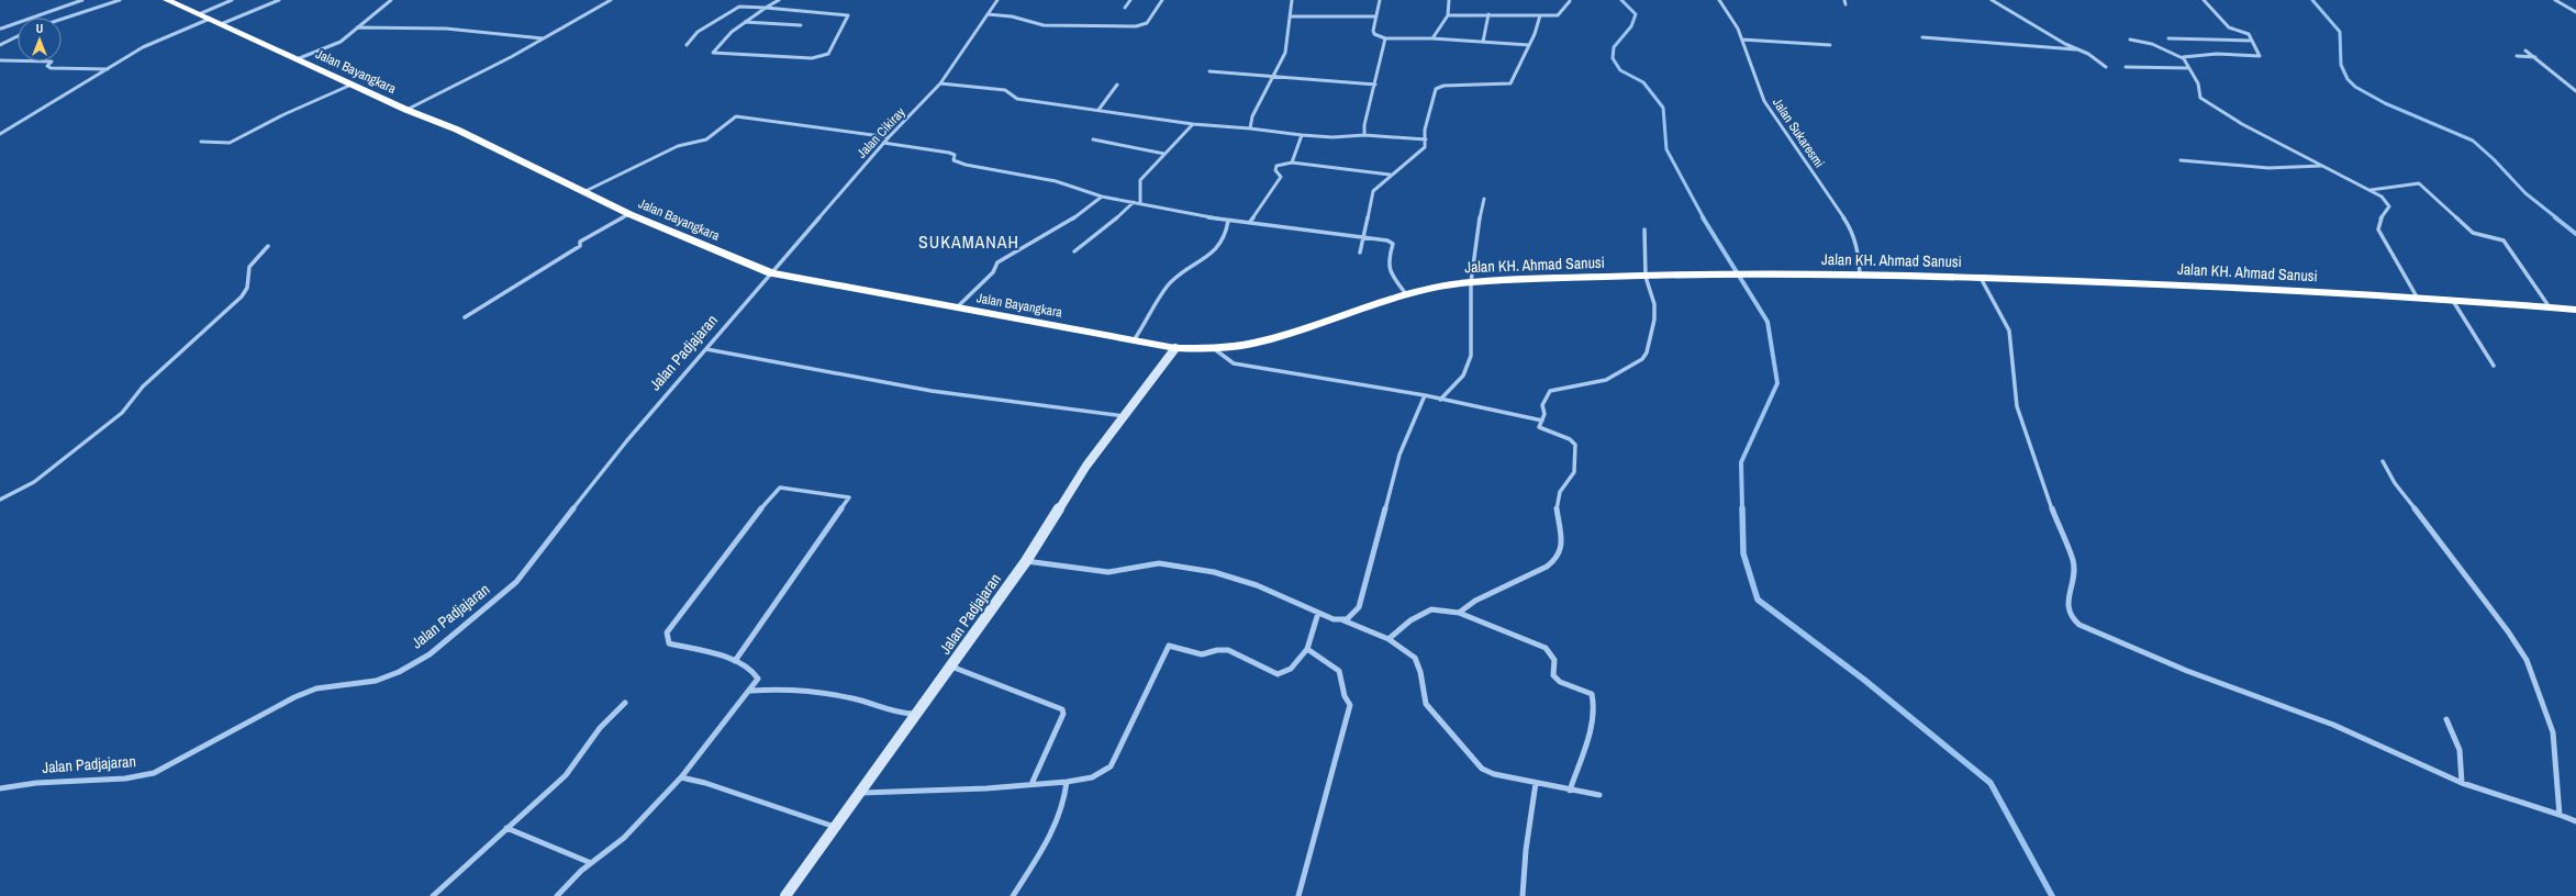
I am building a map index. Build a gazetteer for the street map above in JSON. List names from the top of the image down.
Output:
{
  "streets": {
    "highway": ["Jalan Bayangkara", "Jalan KH. Ahmad Sanusi"],
    "street": ["Jalan Cikiray", "Jalan Sukaresmi", "Jalan Padjajaran"]
  },
  "crossings": [
    ["Jalan Bayangkara", "Jalan Cikiray"],
    ["Jalan Bayangkara", "Jalan KH. Ahmad Sanusi"],
    ["Jalan Bayangkara", "Jalan Padjajaran"],
    ["Jalan Cikiray", "Jalan Padjajaran"],
    ["Jalan Sukaresmi", "Jalan KH. Ahmad Sanusi"]
  ],
  "districts": ["SUKAMANAH"],
  "north": "top"
}
